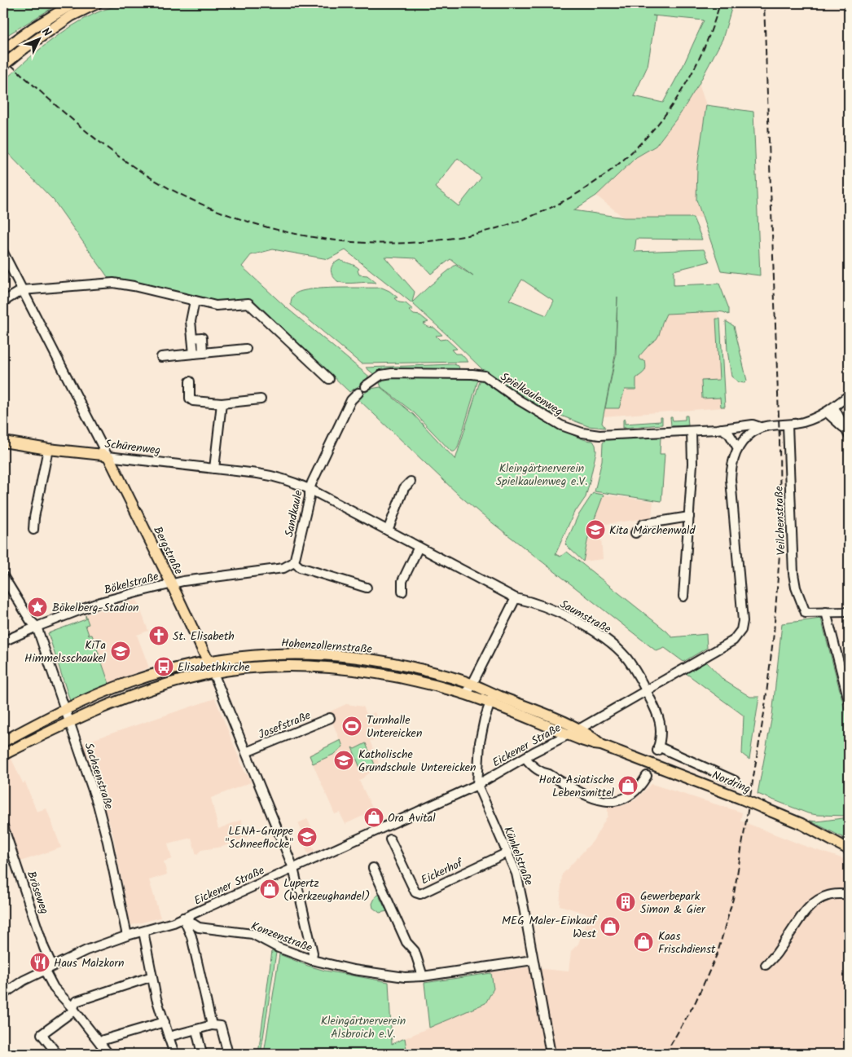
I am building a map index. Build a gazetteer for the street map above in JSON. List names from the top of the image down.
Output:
{
  "streets": {
    "main road": [
      "Schürenweg",
      "Bergstraße",
      "Hohenzollernstraße",
      "Nordring"
    ],
    "street": [
      "Spielkaulenweg",
      "Sandkaule",
      "Veilchenstraße",
      "Bökelstraße",
      "Saumstraße",
      "Josefstraße",
      "Eickener Straße",
      "Sachsenstraße",
      "Künkelstraße",
      "Eickerhof",
      "Bröseweg",
      "Konzenstraße"
    ]
  },
  "crossings": [
    ["Spielkaulenweg", "Veilchenstraße"],
    ["Spielkaulenweg", "Eickener Straße"],
    ["Schürenweg", "Sandkaule"],
    ["Schürenweg", "Bergstraße"],
    ["Schürenweg", "Saumstraße"],
    ["Sandkaule", "Bökelstraße"],
    ["Sandkaule", "Saumstraße"],
    ["Bergstraße", "Bökelstraße"],
    ["Bergstraße", "Hohenzollernstraße"],
    ["Bergstraße", "Josefstraße"],
    ["Bergstraße", "Eickener Straße"],
    ["Bergstraße", "Konzenstraße"],
    ["Bökelstraße", "Sachsenstraße"],
    ["Saumstraße", "Eickener Straße"],
    ["Hohenzollernstraße", "Eickener Straße"],
    ["Hohenzollernstraße", "Sachsenstraße"],
    ["Hohenzollernstraße", "Nordring"],
    ["Hohenzollernstraße", "Künkelstraße"],
    ["Eickener Straße", "Sachsenstraße"],
    ["Eickener Straße", "Nordring"],
    ["Eickener Straße", "Künkelstraße"],
    ["Eickener Straße", "Eickerhof"],
    ["Eickener Straße", "Bröseweg"],
    ["Eickener Straße", "Konzenstraße"],
    ["Künkelstraße", "Eickerhof"],
    ["Künkelstraße", "Konzenstraße"]
  ],
  "parks": ["Kleingärtnerverein Spielkaulenweg e.V.", "Kleingärtnerverein Alsbroich e.V."],
  "places": {
    "school or university": [
      "Kita Märchenwald",
      "KiTa Himmelsschaukel",
      "Katholische Grundschule Untereicken",
      "LENA-Gruppe \"Schneeflocke\""
    ],
    "place": ["Bökelberg-Stadion"],
    "church": ["St. Elisabeth"],
    "bus stop": ["Elisabethkirche"],
    "sports": ["Turnhalle Untereicken"],
    "shop": [
      "Hota Asiatische Lebensmittel",
      "Ora Avital",
      "Lupertz (Werkzeughandel)",
      "MEG Maler-Einkauf West",
      "Kaas Frischdienst"
    ],
    "building": ["Gewerbepark Simon & Gier"],
    "restaurant": ["Haus Malzkorn"]
  },
  "north": "top right"
}
